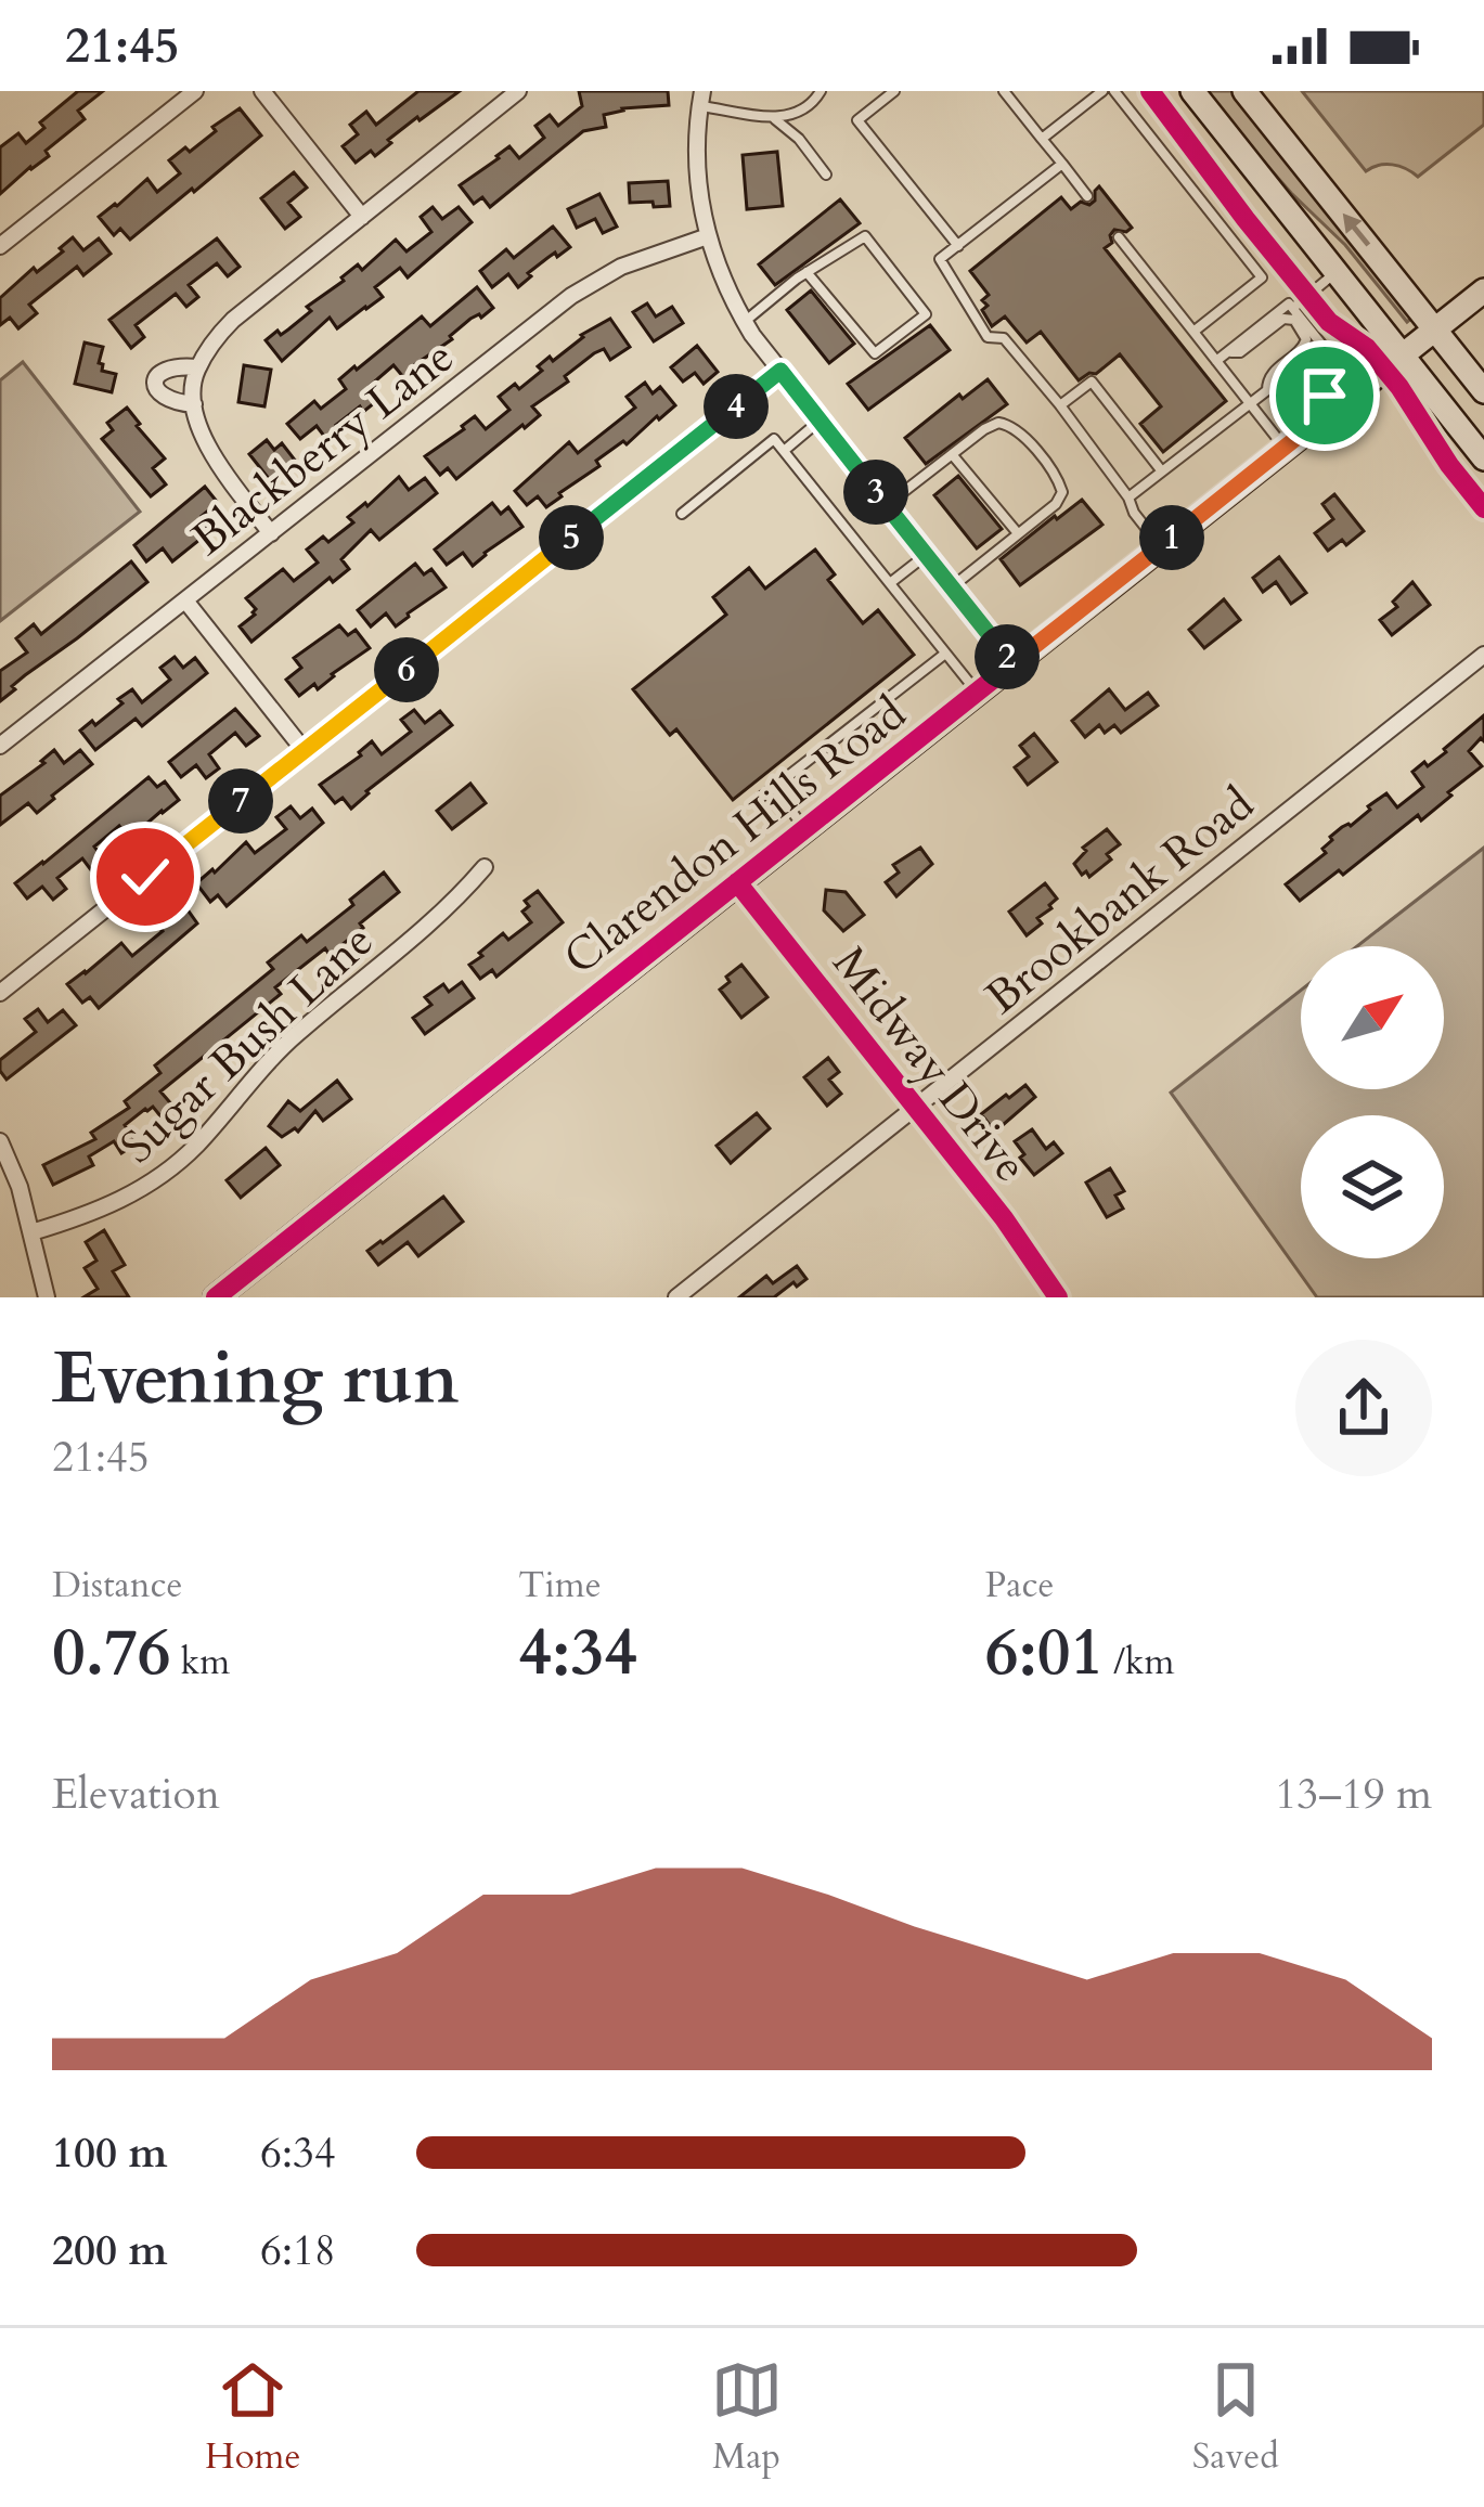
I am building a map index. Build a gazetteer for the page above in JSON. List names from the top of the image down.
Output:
{
  "streets": {
    "street": [
      "Blackberry Lane",
      "Clarendon Hills Road",
      "Brookbank Road",
      "Sugar Bush Lane",
      "Midway Drive"
    ]
  },
  "crossings": [
    ["Clarendon Hills Road", "Midway Drive"],
    ["Brookbank Road", "Midway Drive"]
  ],
  "north": "top right",
  "page": {
    "status": "21:45",
    "pins": [
      "4",
      "3",
      "1",
      "5",
      "2",
      "6",
      "7"
    ],
    "heading": ["Evening run", "21:45"],
    "stats": [
      ["Distance", "0.76 km"],
      ["Time", "4:34"],
      ["Pace", "6:01 /km"]
    ],
    "chart": ["Elevation", "13–19 m"],
    "list": [
      {
        "name": "100 m",
        "note": "6:34"
      },
      {
        "name": "200 m",
        "note": "6:18"
      }
    ],
    "tabs": ["Home", "Map", "Saved"]
  }
}
